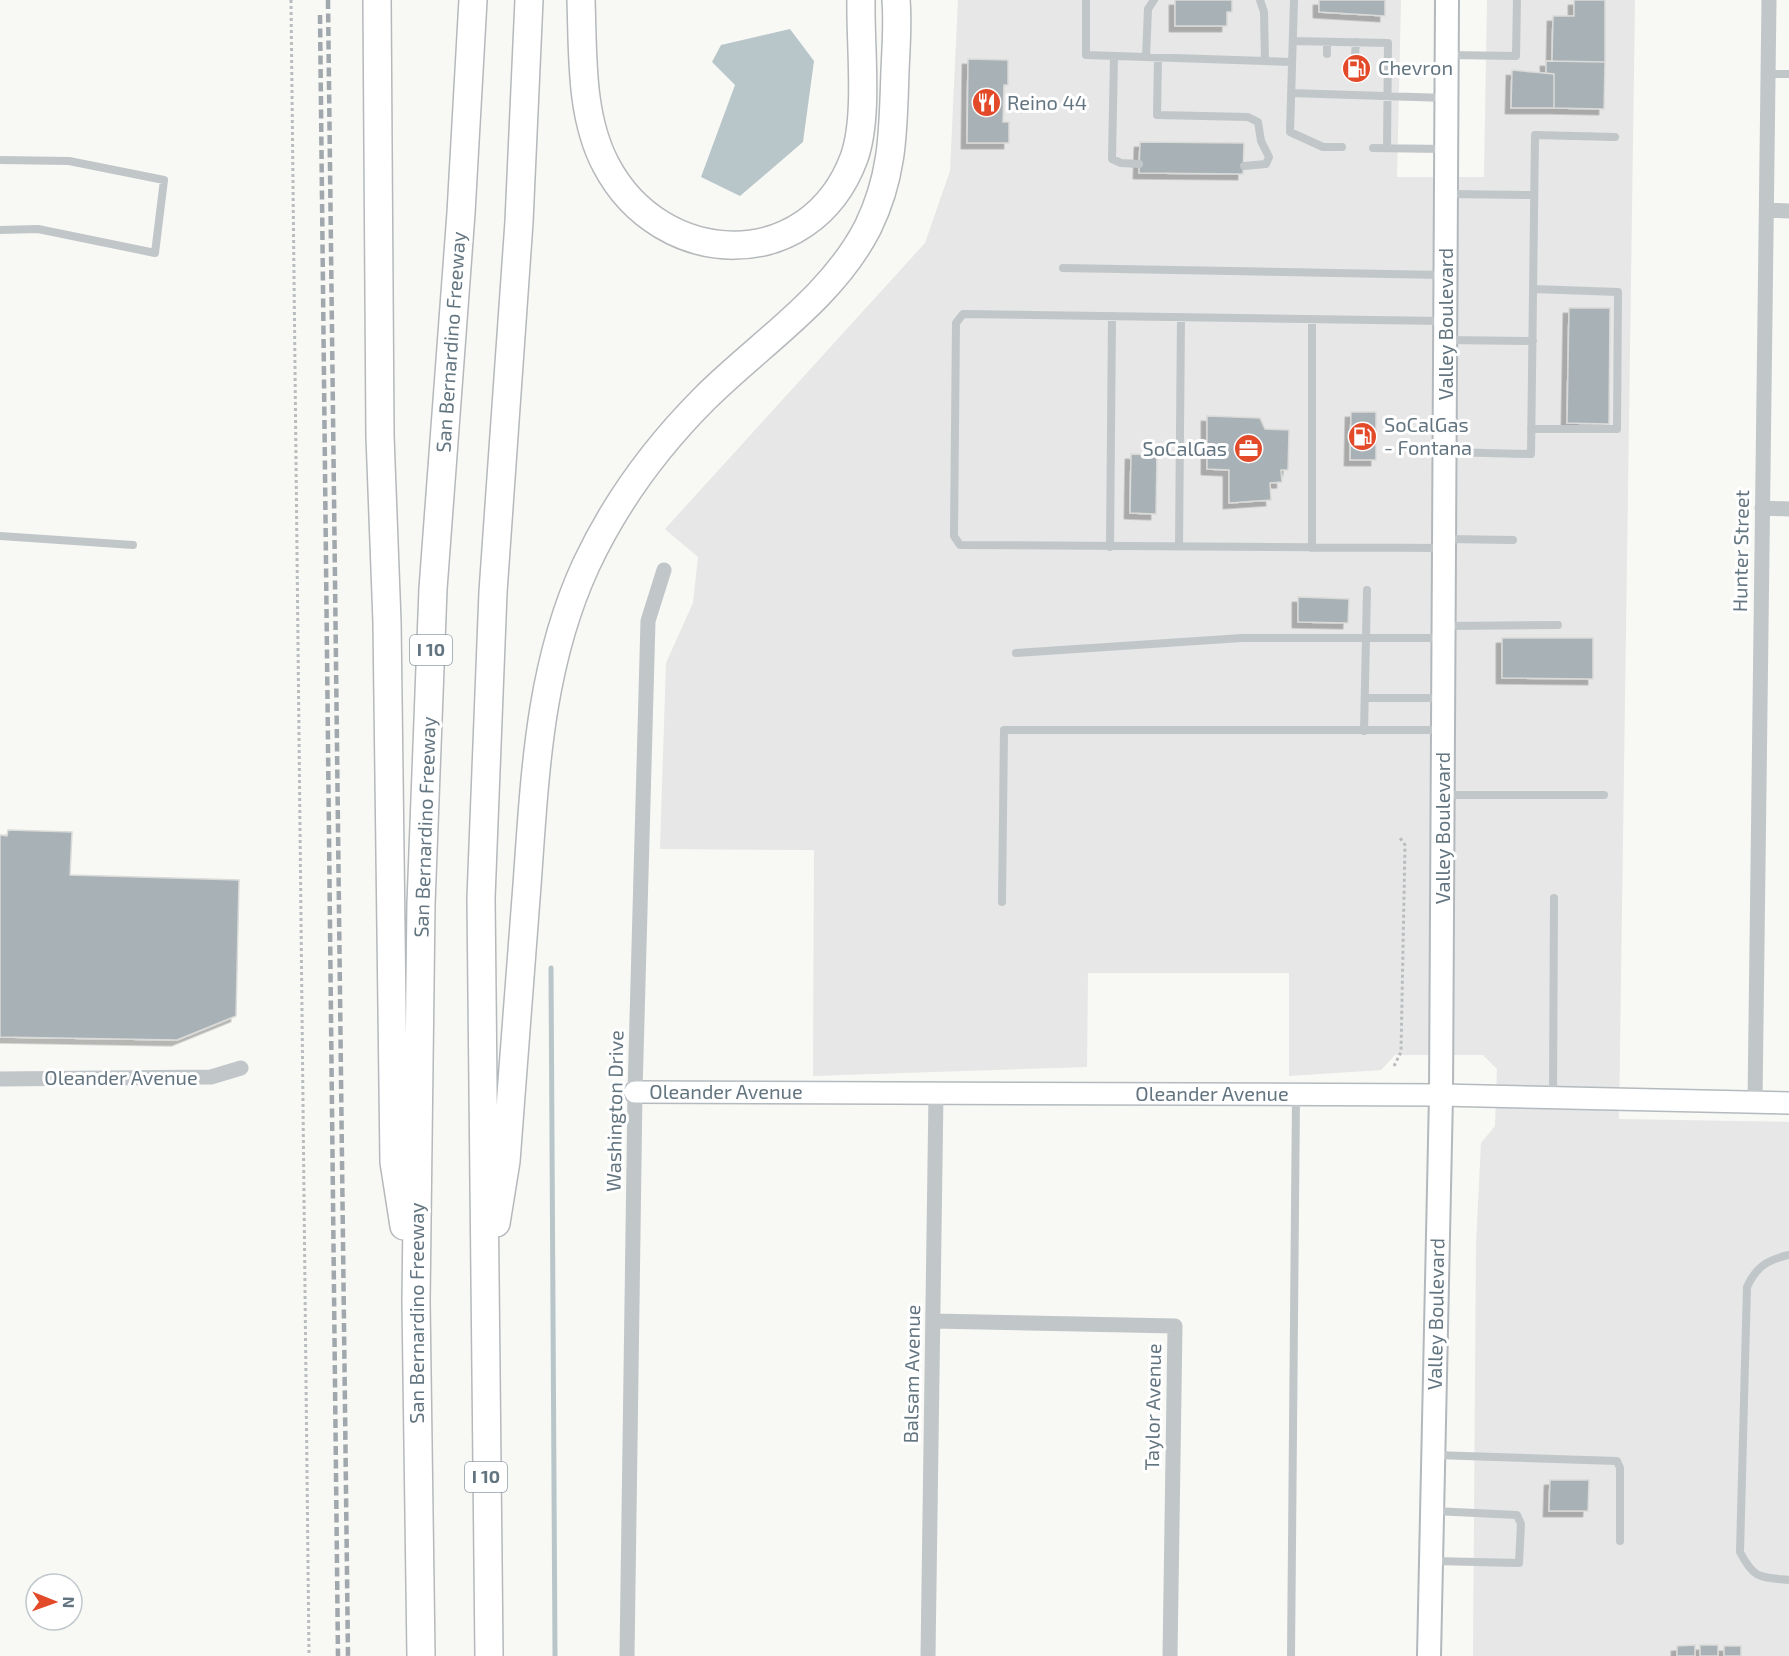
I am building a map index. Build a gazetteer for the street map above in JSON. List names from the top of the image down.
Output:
{
  "streets": {
    "highway": ["San Bernardino Freeway", "I 10"],
    "main road": ["Valley Boulevard"],
    "street": [
      "Hunter Street",
      "Oleander Avenue",
      "Washington Drive",
      "Balsam Avenue",
      "Taylor Avenue"
    ]
  },
  "crossings": [
    ["Valley Boulevard", "Oleander Avenue"],
    ["Hunter Street", "Oleander Avenue"],
    ["Oleander Avenue", "Washington Drive"],
    ["Oleander Avenue", "Balsam Avenue"],
    ["Balsam Avenue", "Taylor Avenue"]
  ],
  "places": {
    "fuel station": ["Chevron", "SoCalGas - Fontana"],
    "restaurant": ["Reino 44"],
    "office": ["SoCalGas"]
  },
  "north": "right"
}
